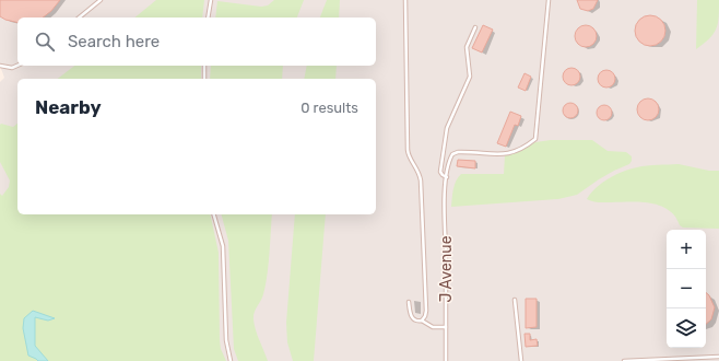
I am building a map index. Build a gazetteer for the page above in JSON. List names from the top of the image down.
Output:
{
  "streets": {
    "lane": ["J Avenue"]
  },
  "page": {
    "search": "Search here",
    "heading": ["Nearby", "0 results"],
    "map_buttons": ["+", "−"]
  }
}
